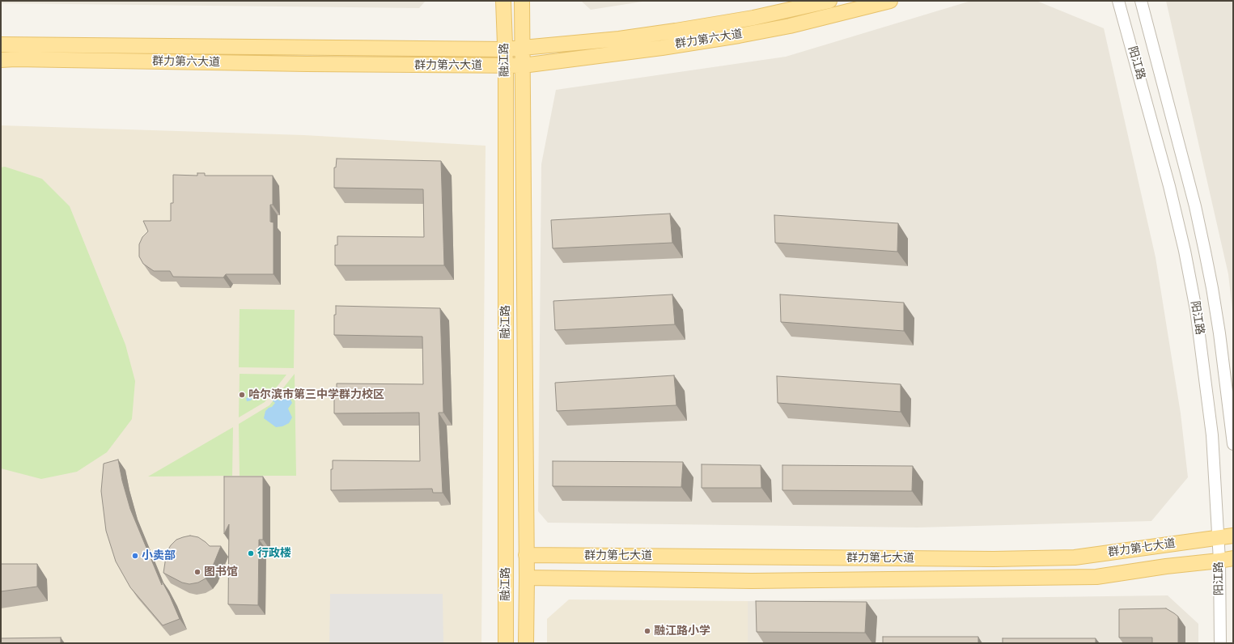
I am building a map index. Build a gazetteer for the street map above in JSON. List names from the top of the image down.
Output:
{
  "streets": {
    "main road": ["群力第六大道", "融江路", "群力第七大道"],
    "street": ["阳江路"]
  },
  "crossings": [
    ["群力第六大道", "融江路"],
    ["融江路", "群力第七大道"],
    ["阳江路", "群力第七大道"]
  ],
  "places": [
    "哈尔滨市第三中学群力校区",
    "行政楼",
    "小卖部",
    "图书馆",
    "融江路小学"
  ]
}
